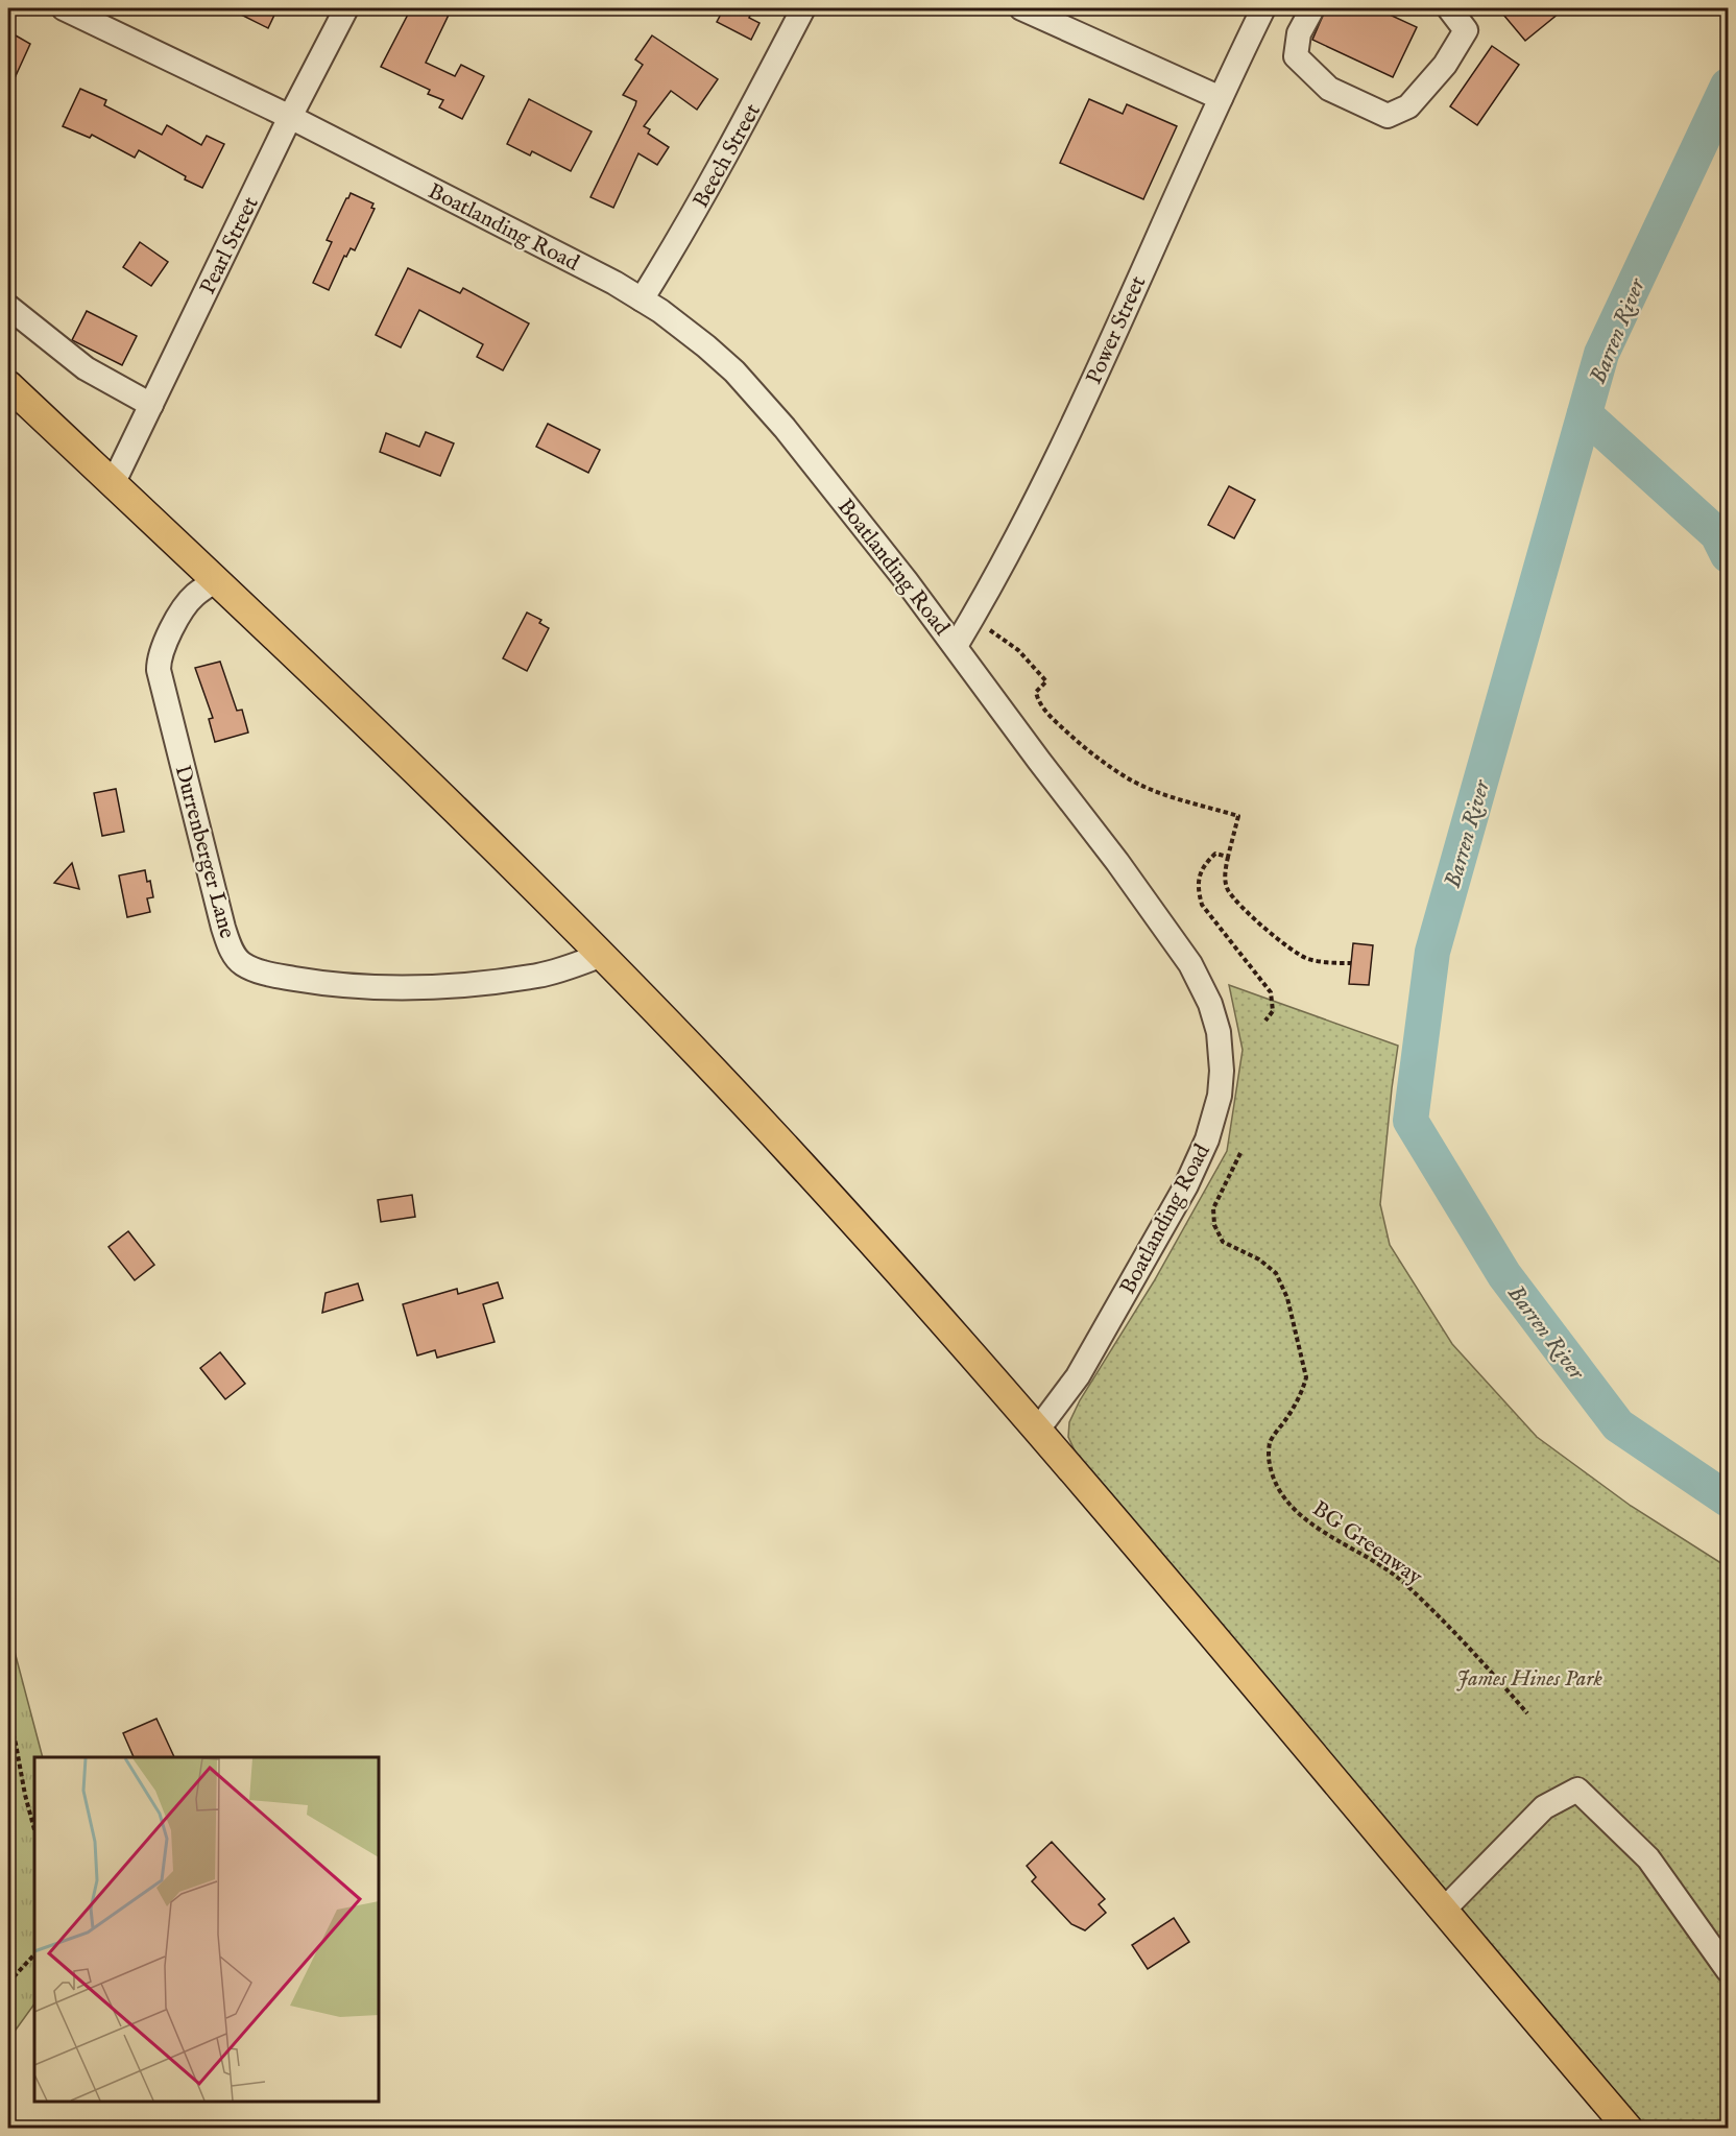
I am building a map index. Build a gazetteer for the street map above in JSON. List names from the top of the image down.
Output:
{
  "streets": {
    "street": [
      "Beech Street",
      "Boatlanding Road",
      "Pearl Street",
      "Power Street",
      "Durrenberger Lane"
    ],
    "path": ["BG Greenway"]
  },
  "crossings": [
    ["Beech Street", "Boatlanding Road"],
    ["Boatlanding Road", "Pearl Street"],
    ["Boatlanding Road", "Power Street"]
  ],
  "water": ["Barren River"],
  "parks": ["James Hines Park"]
}
